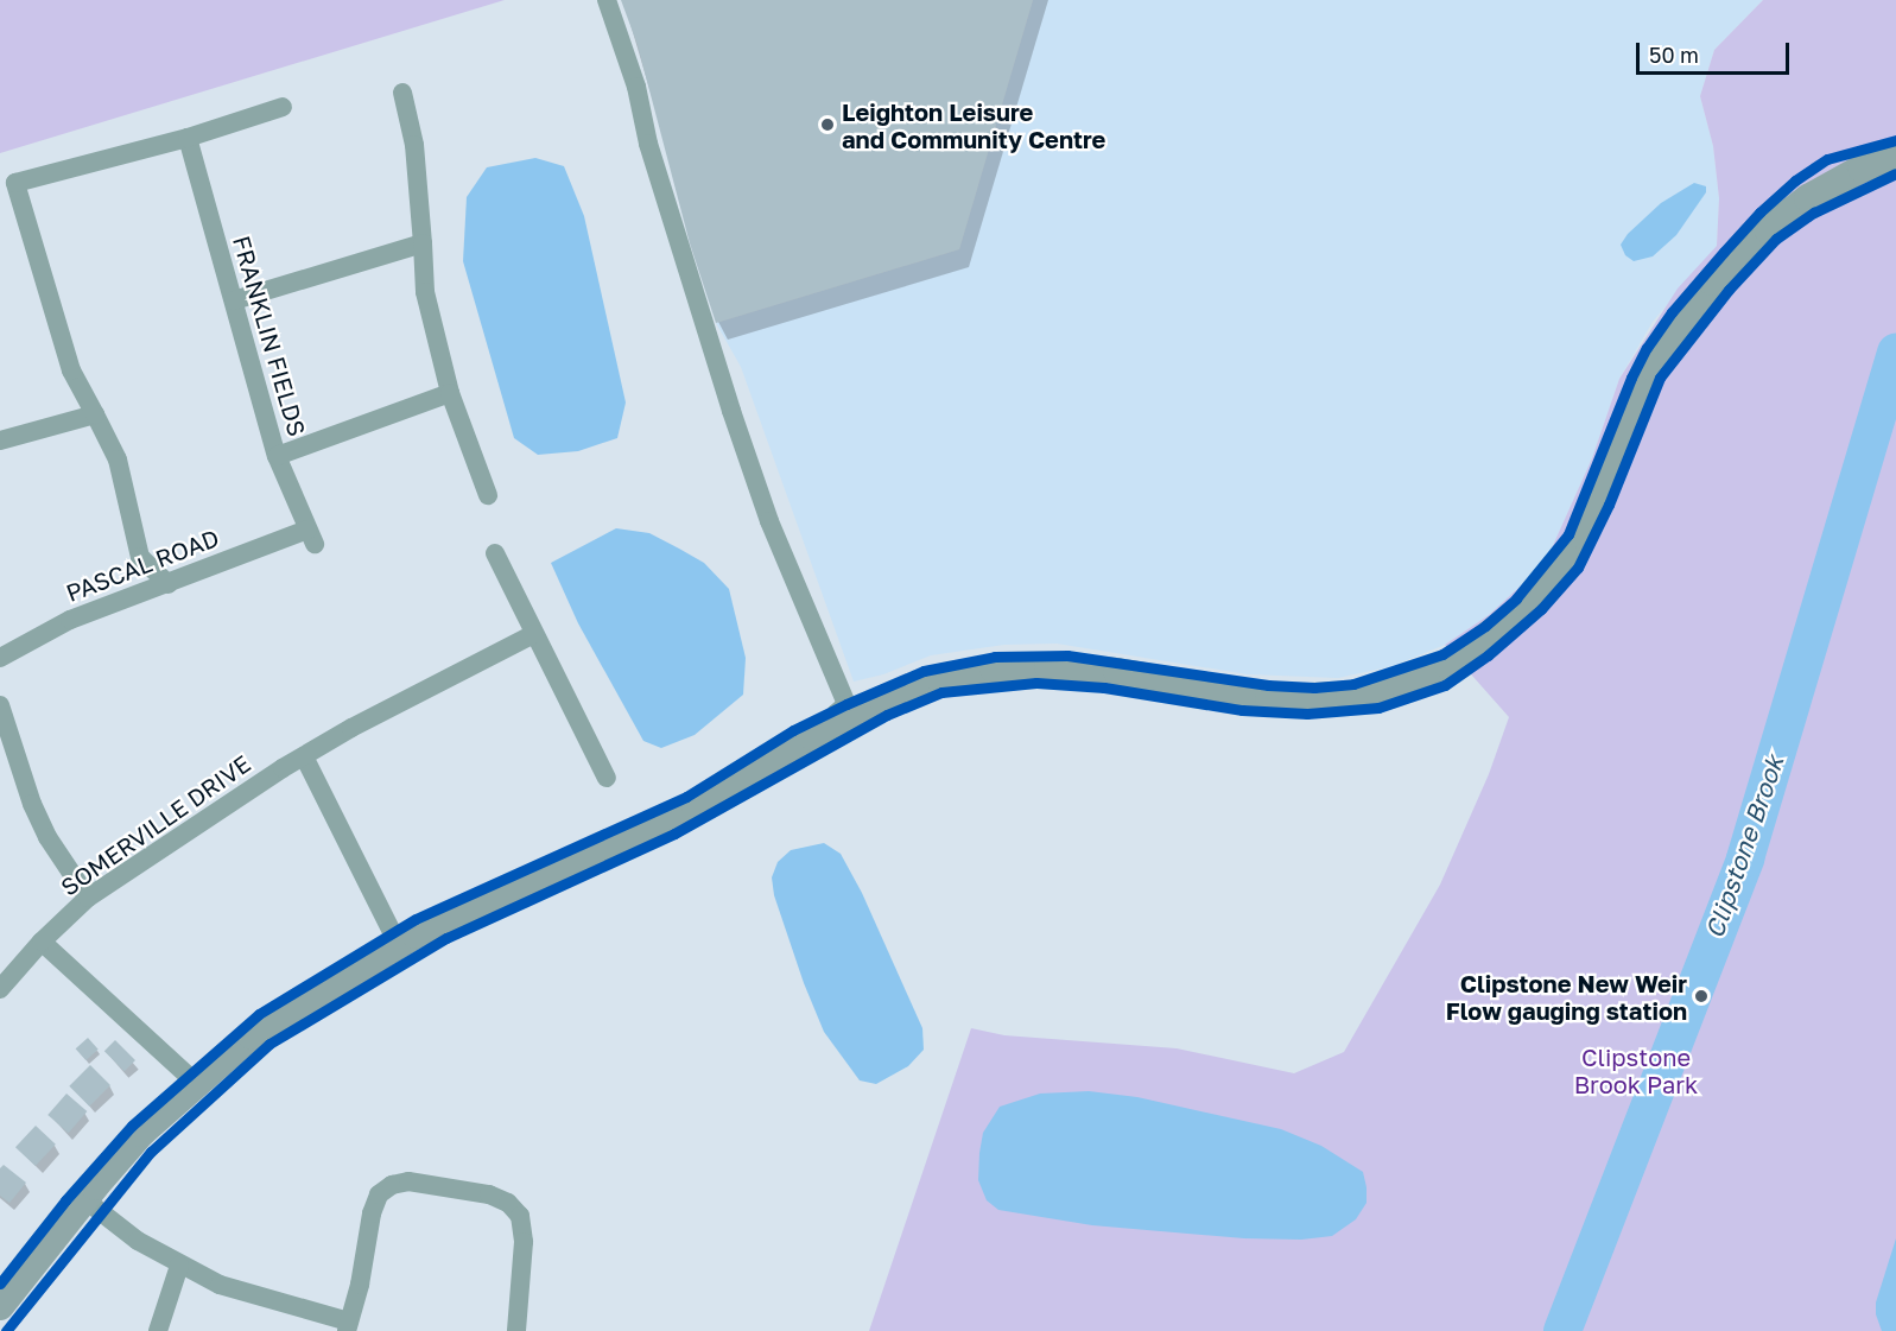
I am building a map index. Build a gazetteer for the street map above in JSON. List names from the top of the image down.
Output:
{
  "streets": {
    "street": ["FRANKLIN FIELDS", "PASCAL ROAD", "SOMERVILLE DRIVE"]
  },
  "crossings": [
    ["FRANKLIN FIELDS", "PASCAL ROAD"]
  ],
  "water": ["Clipstone Brook"],
  "parks": ["Clipstone Brook Park"],
  "places": ["Leighton Leisure and Community Centre", "Clipstone New Weir Flow gauging station"],
  "scale_bar": "50 m"
}
